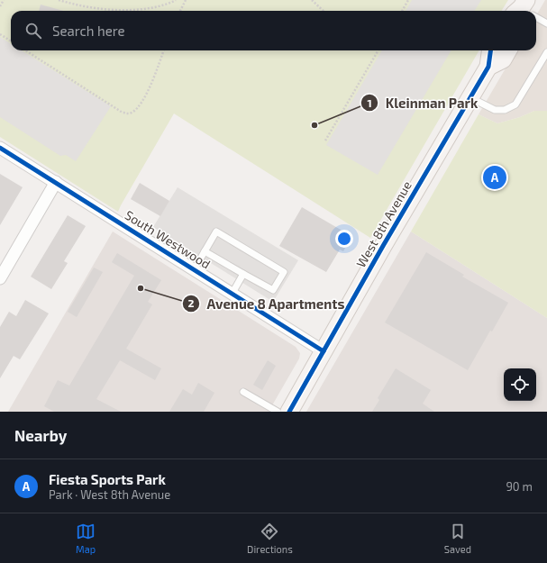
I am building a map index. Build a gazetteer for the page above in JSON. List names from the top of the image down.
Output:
{
  "streets": {
    "street": ["West 8th Avenue", "South Westwood"]
  },
  "crossings": [
    ["West 8th Avenue", "South Westwood"]
  ],
  "places": ["Kleinman Park", "Avenue 8 Apartments"],
  "page": {
    "search": "Search here",
    "pins": "A",
    "heading": "Nearby",
    "list": [
      {
        "mark": "A",
        "name": "Fiesta Sports Park",
        "note": "Park · West 8th Avenue",
        "value": "90 m"
      }
    ],
    "nav": ["Map", "Directions", "Saved"]
  }
}
